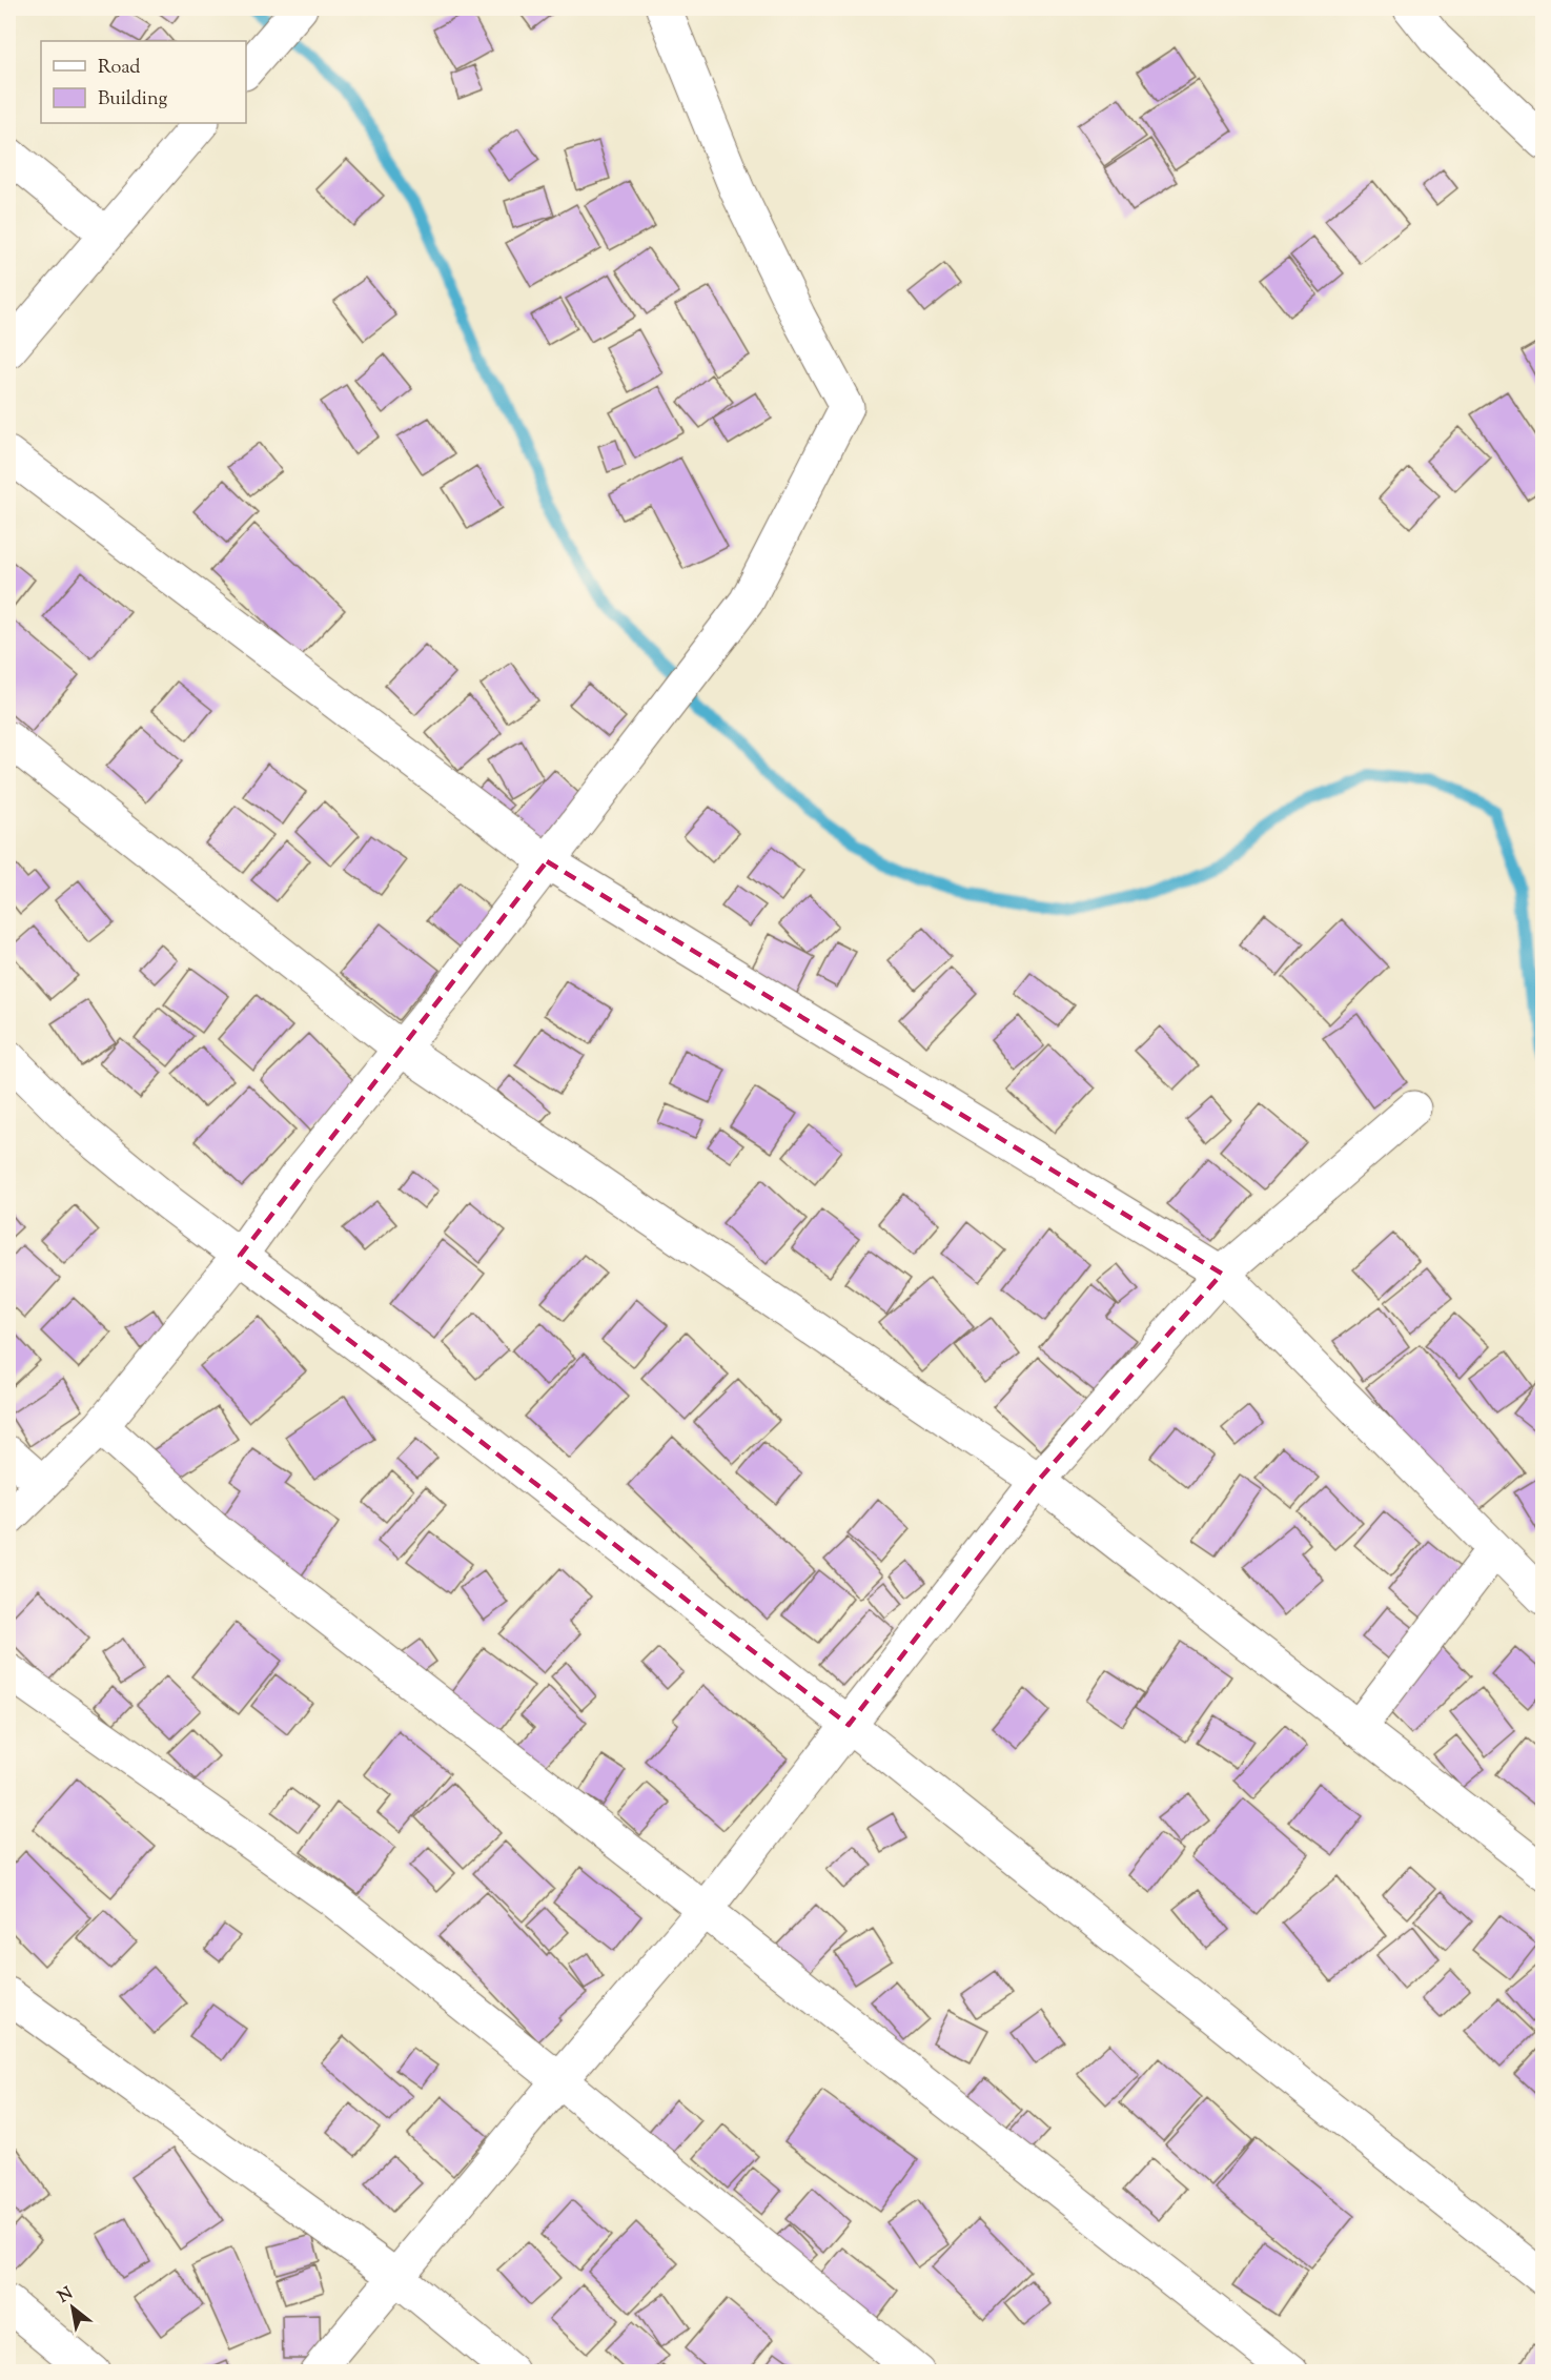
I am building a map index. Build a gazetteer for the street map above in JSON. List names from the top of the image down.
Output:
{
  "legend": ["Road", "Building"],
  "north": "top left"
}
